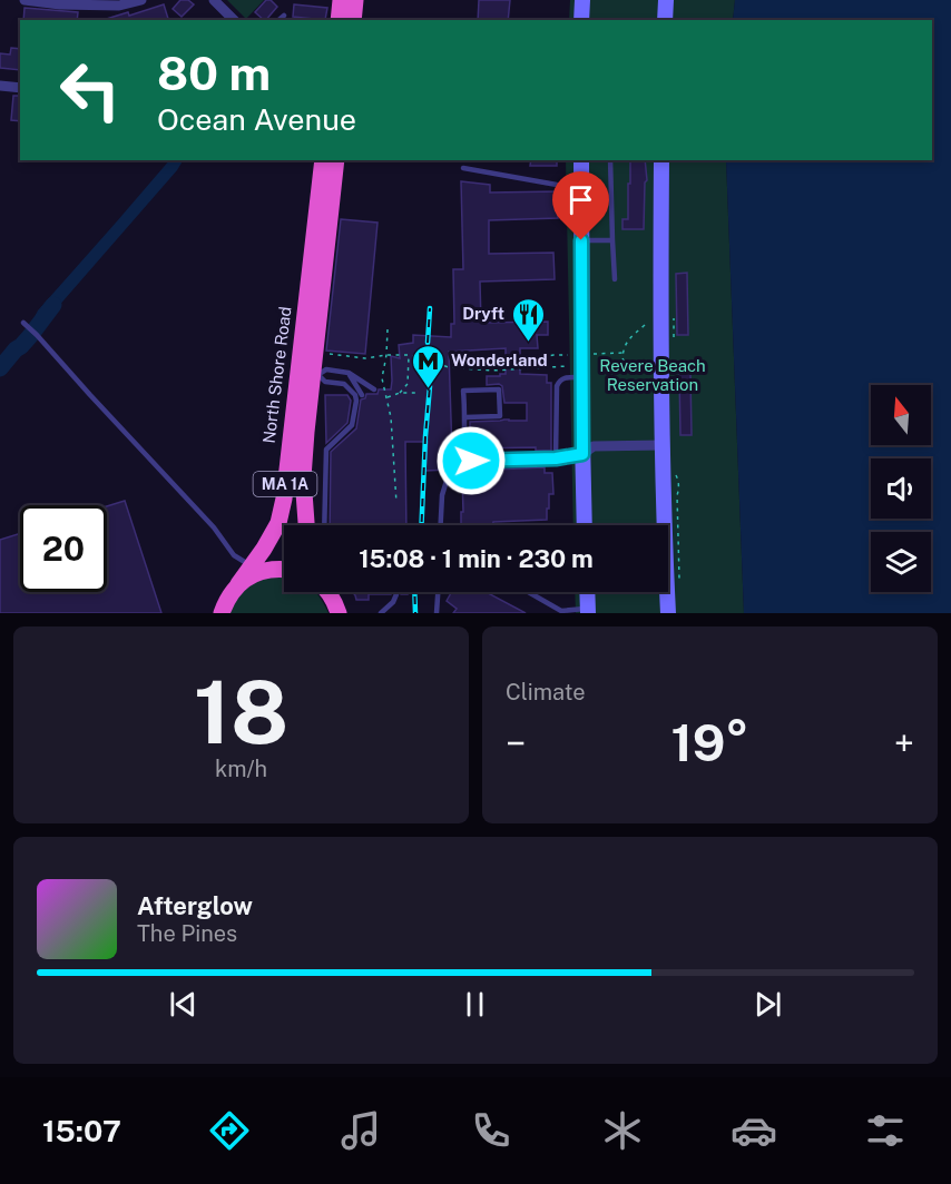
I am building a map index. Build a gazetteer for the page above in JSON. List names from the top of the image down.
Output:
{
  "streets": {
    "highway": ["North Shore Road", "MA 1A"]
  },
  "crossings": [
    ["North Shore Road", "MA 1A"]
  ],
  "parks": ["Revere Beach Reservation"],
  "places": {
    "restaurant": ["Dryft"],
    "metro station": ["Wonderland"]
  },
  "north": "top",
  "page": {
    "turn": ["80 m", "Ocean Avenue"],
    "limit": "20",
    "trip": "15:08 · 1 min · 230 m",
    "tile": [
      ["18", "km/h"],
      "Climate"
    ],
    "heat": ["−", "19°", "+"],
    "song": ["Afterglow", "The Pines"],
    "tabs": "15:07"
  }
}
